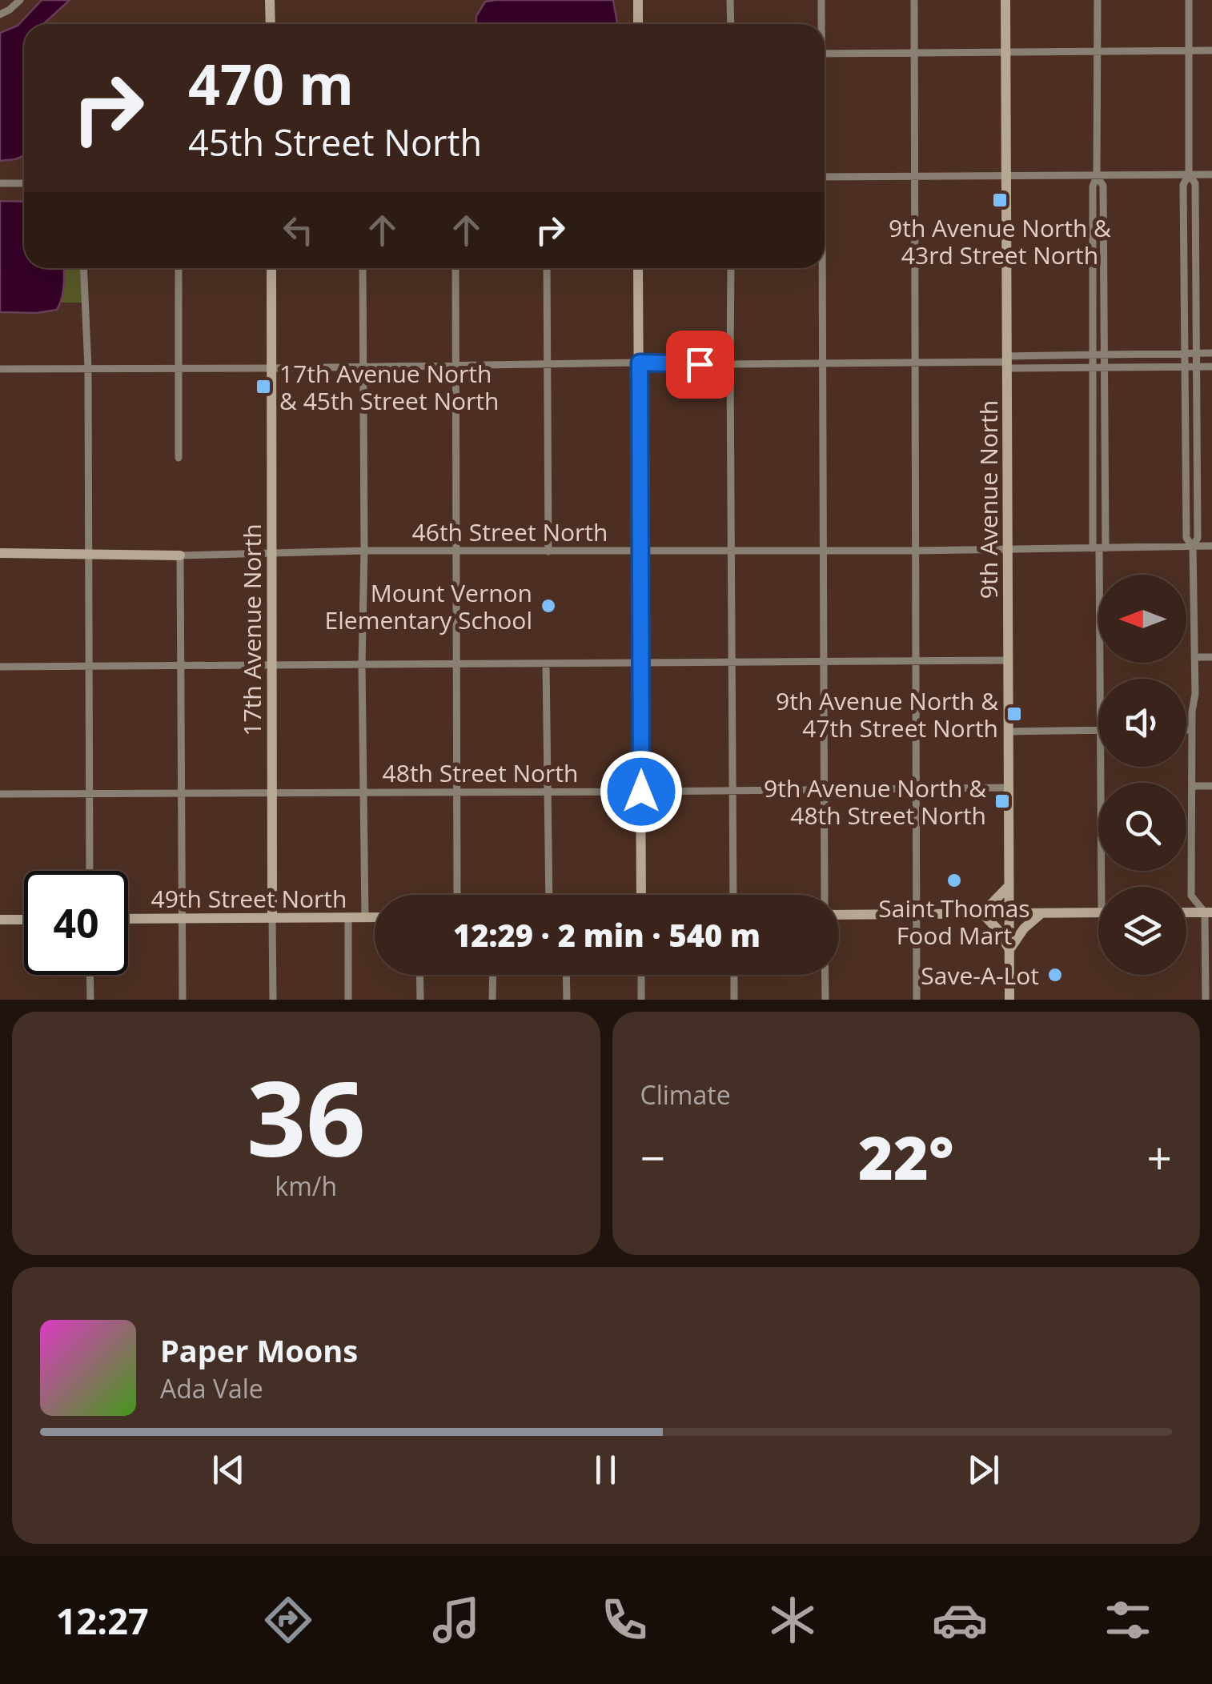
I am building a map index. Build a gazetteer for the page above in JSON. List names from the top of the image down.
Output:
{
  "streets": {
    "street": [
      "9th Avenue North",
      "46th Street North",
      "17th Avenue North",
      "48th Street North",
      "49th Street North"
    ]
  },
  "crossings": [
    ["9th Avenue North", "46th Street North"],
    ["9th Avenue North", "48th Street North"],
    ["46th Street North", "17th Avenue North"],
    ["17th Avenue North", "48th Street North"],
    ["17th Avenue North", "49th Street North"]
  ],
  "places": {
    "transit": [
      "9th Avenue North & 43rd Street North",
      "17th Avenue North & 45th Street North",
      "9th Avenue North & 47th Street North",
      "9th Avenue North & 48th Street North"
    ],
    "other": ["Mount Vernon Elementary School", "Saint Thomas Food Mart", "Save-A-Lot"]
  },
  "north": "left",
  "page": {
    "turn": ["470 m", "45th Street North"],
    "limit": "40",
    "trip": "12:29 · 2 min · 540 m",
    "tile": [
      ["36", "km/h"],
      "Climate"
    ],
    "heat": ["−", "22°", "+"],
    "song": ["Paper Moons", "Ada Vale"],
    "tabs": "12:27"
  }
}
